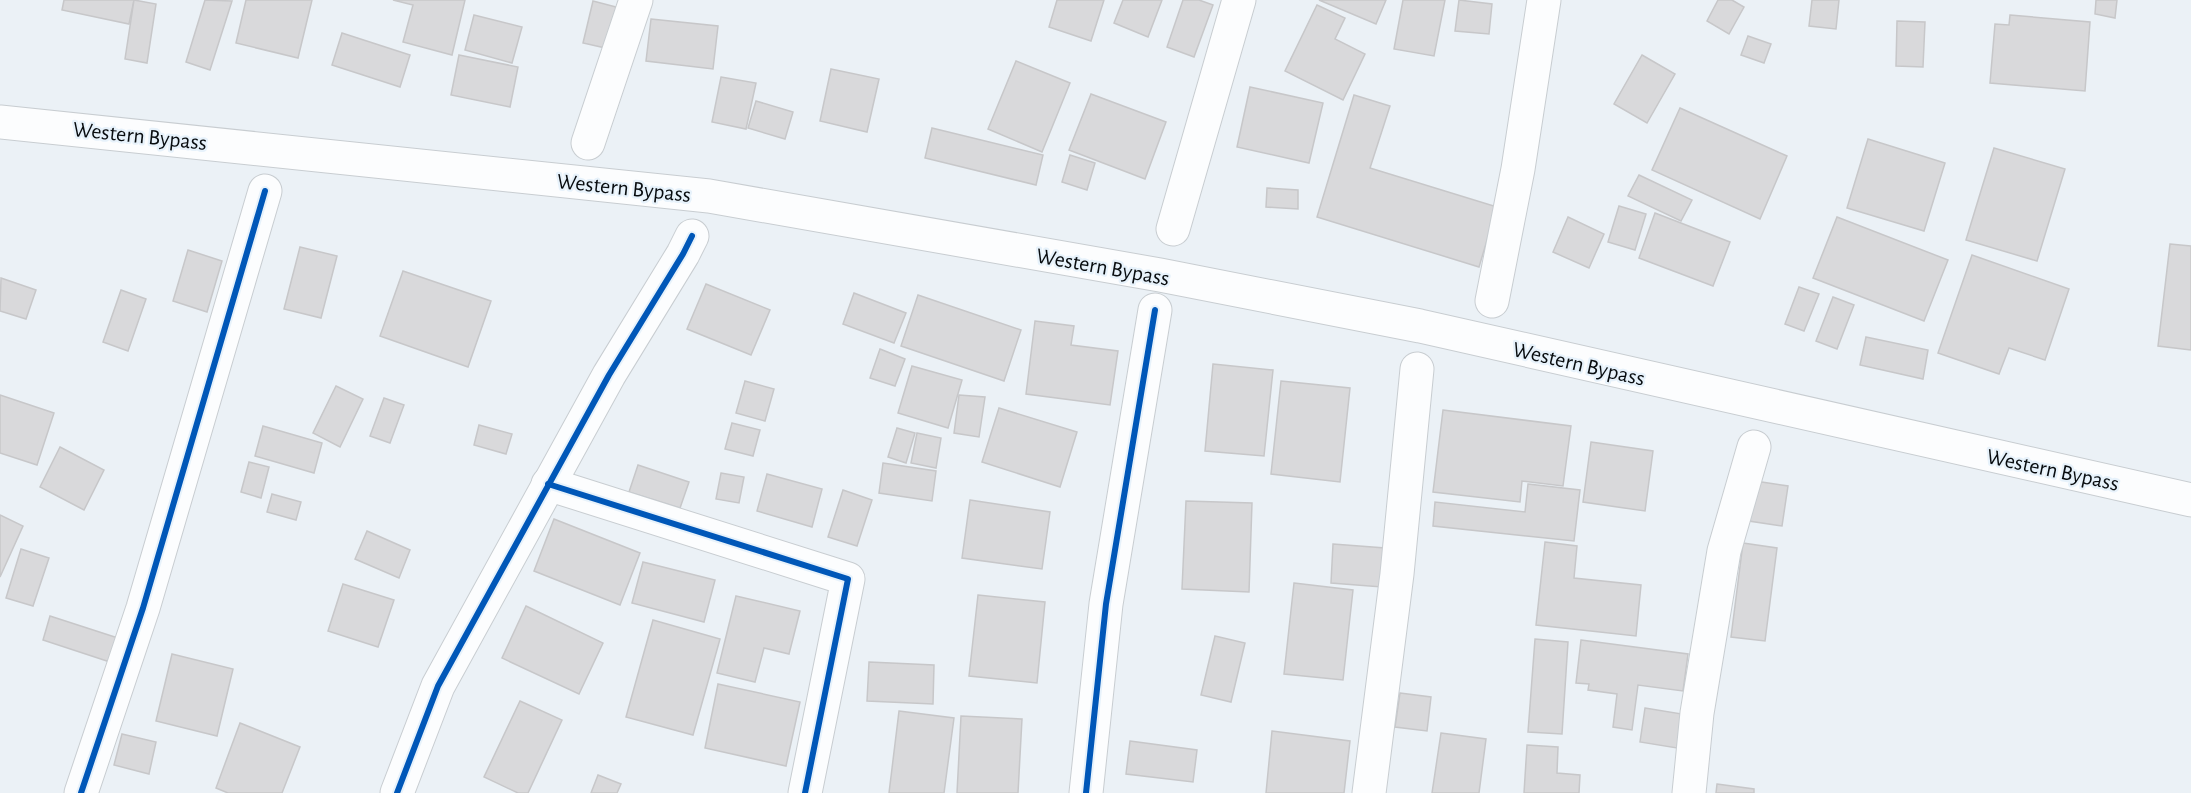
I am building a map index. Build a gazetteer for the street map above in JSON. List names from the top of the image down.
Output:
{
  "streets": {
    "street": ["Western Bypass"]
  }
}
